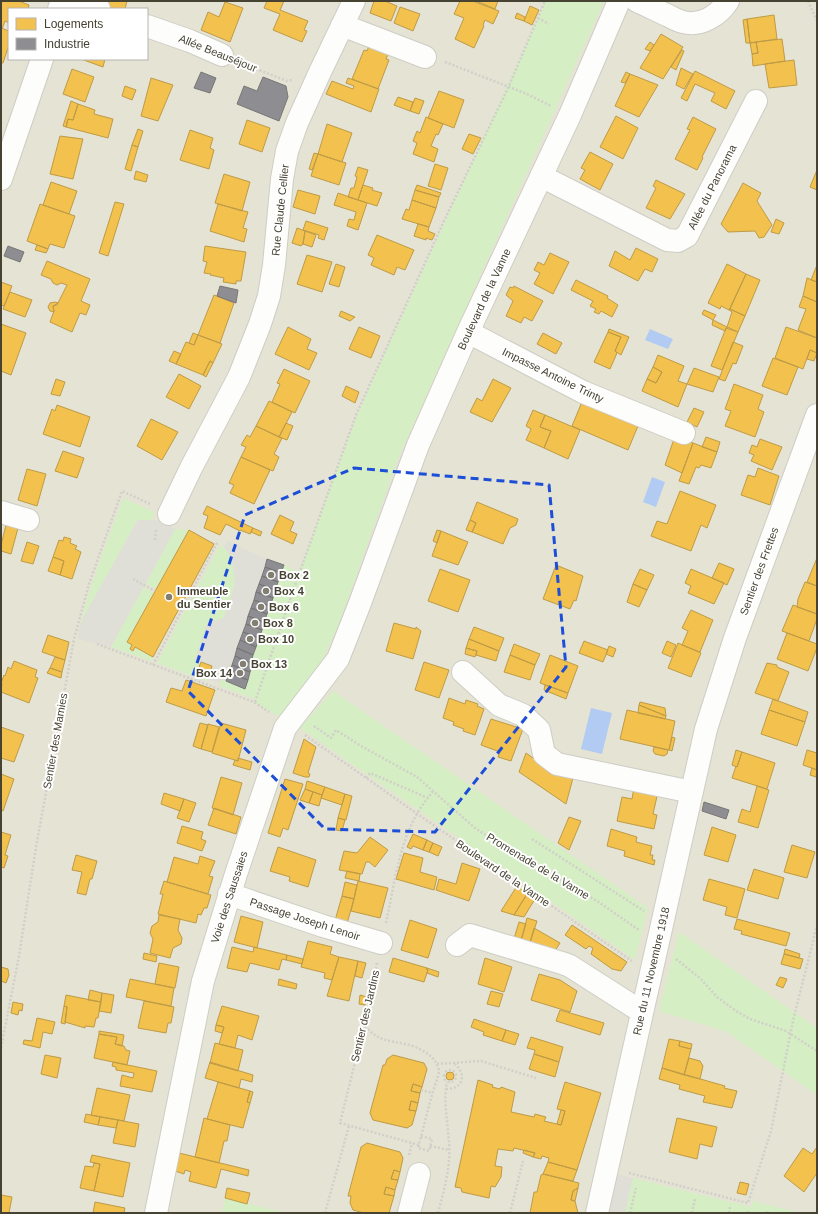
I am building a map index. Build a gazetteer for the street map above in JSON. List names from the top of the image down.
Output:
{
  "streets": {
    "street": [
      "Allée Beauséjour",
      "Allée du Panorama",
      "Rue Claude Cellier",
      "Boulevard de la Vanne",
      "Impasse Antoine Trinty",
      "Sentier des Frettes",
      "Voie des Saussaies",
      "Passage Joseph Lenoir",
      "Rue du 11 Novembre 1918"
    ],
    "path": ["Sentier des Mamies", "Promenade de la Vanne", "Sentier des Jardins"]
  },
  "crossings": [
    ["Allée du Panorama", "Boulevard de la Vanne"],
    ["Boulevard de la Vanne", "Impasse Antoine Trinty"],
    ["Boulevard de la Vanne", "Voie des Saussaies"],
    ["Boulevard de la Vanne", "Sentier des Jardins"],
    ["Sentier des Frettes", "Rue du 11 Novembre 1918"],
    ["Voie des Saussaies", "Passage Joseph Lenoir"],
    ["Passage Joseph Lenoir", "Sentier des Jardins"]
  ],
  "places": [
    "Box 2",
    "Box 4",
    "Immeuble du Sentier",
    "Box 6",
    "Box 8",
    "Box 10",
    "Box 13",
    "Box 14"
  ],
  "legend": ["Logements", "Industrie"]
}
